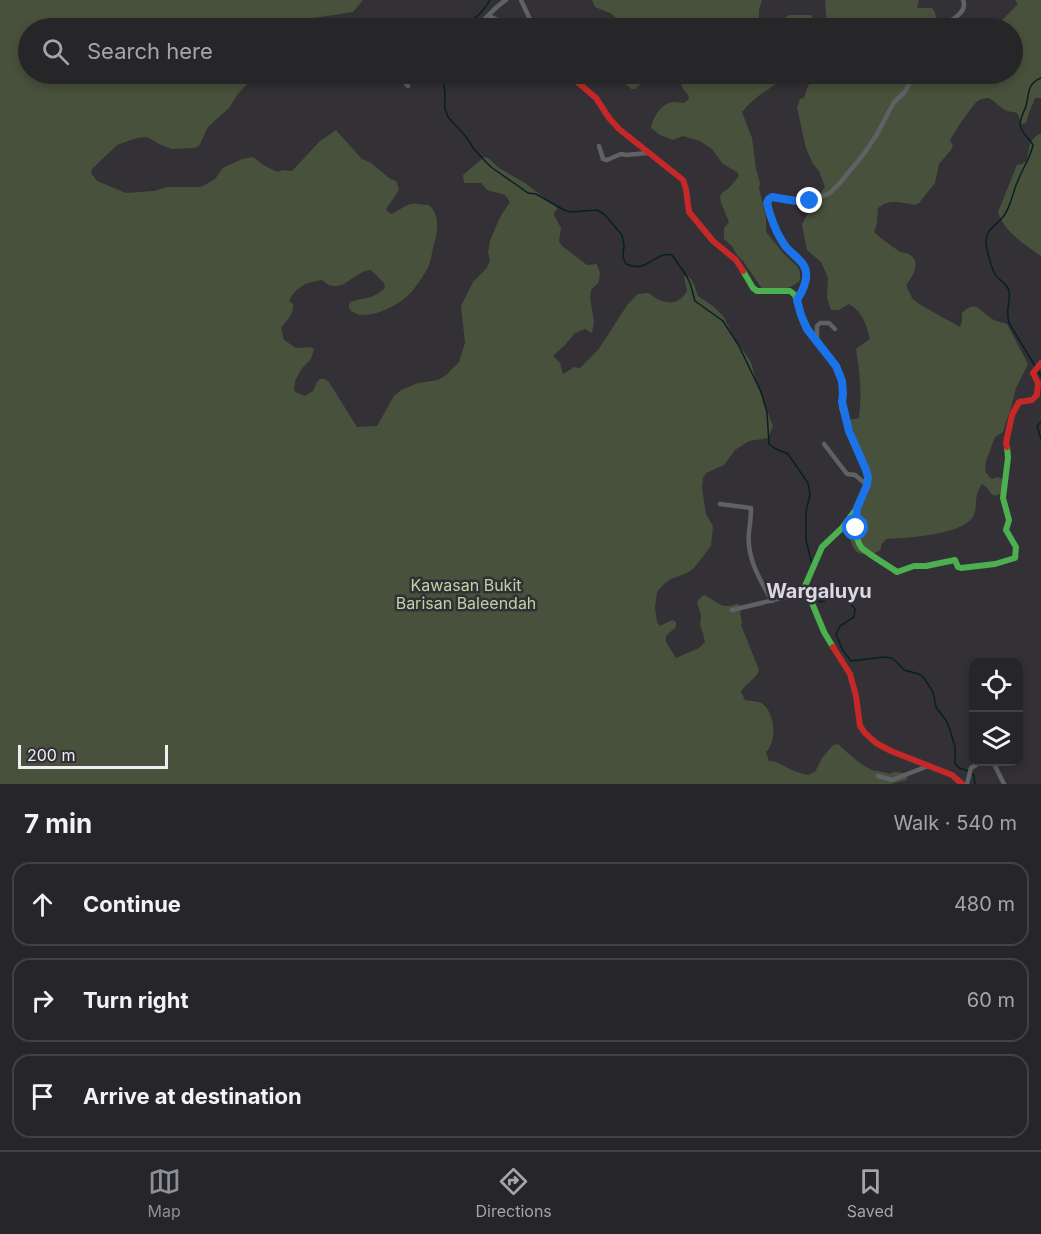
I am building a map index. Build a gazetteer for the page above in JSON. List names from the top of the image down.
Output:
{
  "districts": ["Wargaluyu"],
  "parks": ["Kawasan Bukit Barisan Baleendah"],
  "scale_bar": "200 m",
  "page": {
    "search": "Search here",
    "scale": "200 m",
    "heading": ["7 min", "Walk · 540 m"],
    "list": [
      ["Continue", "480 m"],
      ["Turn right", "60 m"],
      "Arrive at destination"
    ],
    "nav": ["Map", "Directions", "Saved"]
  }
}
